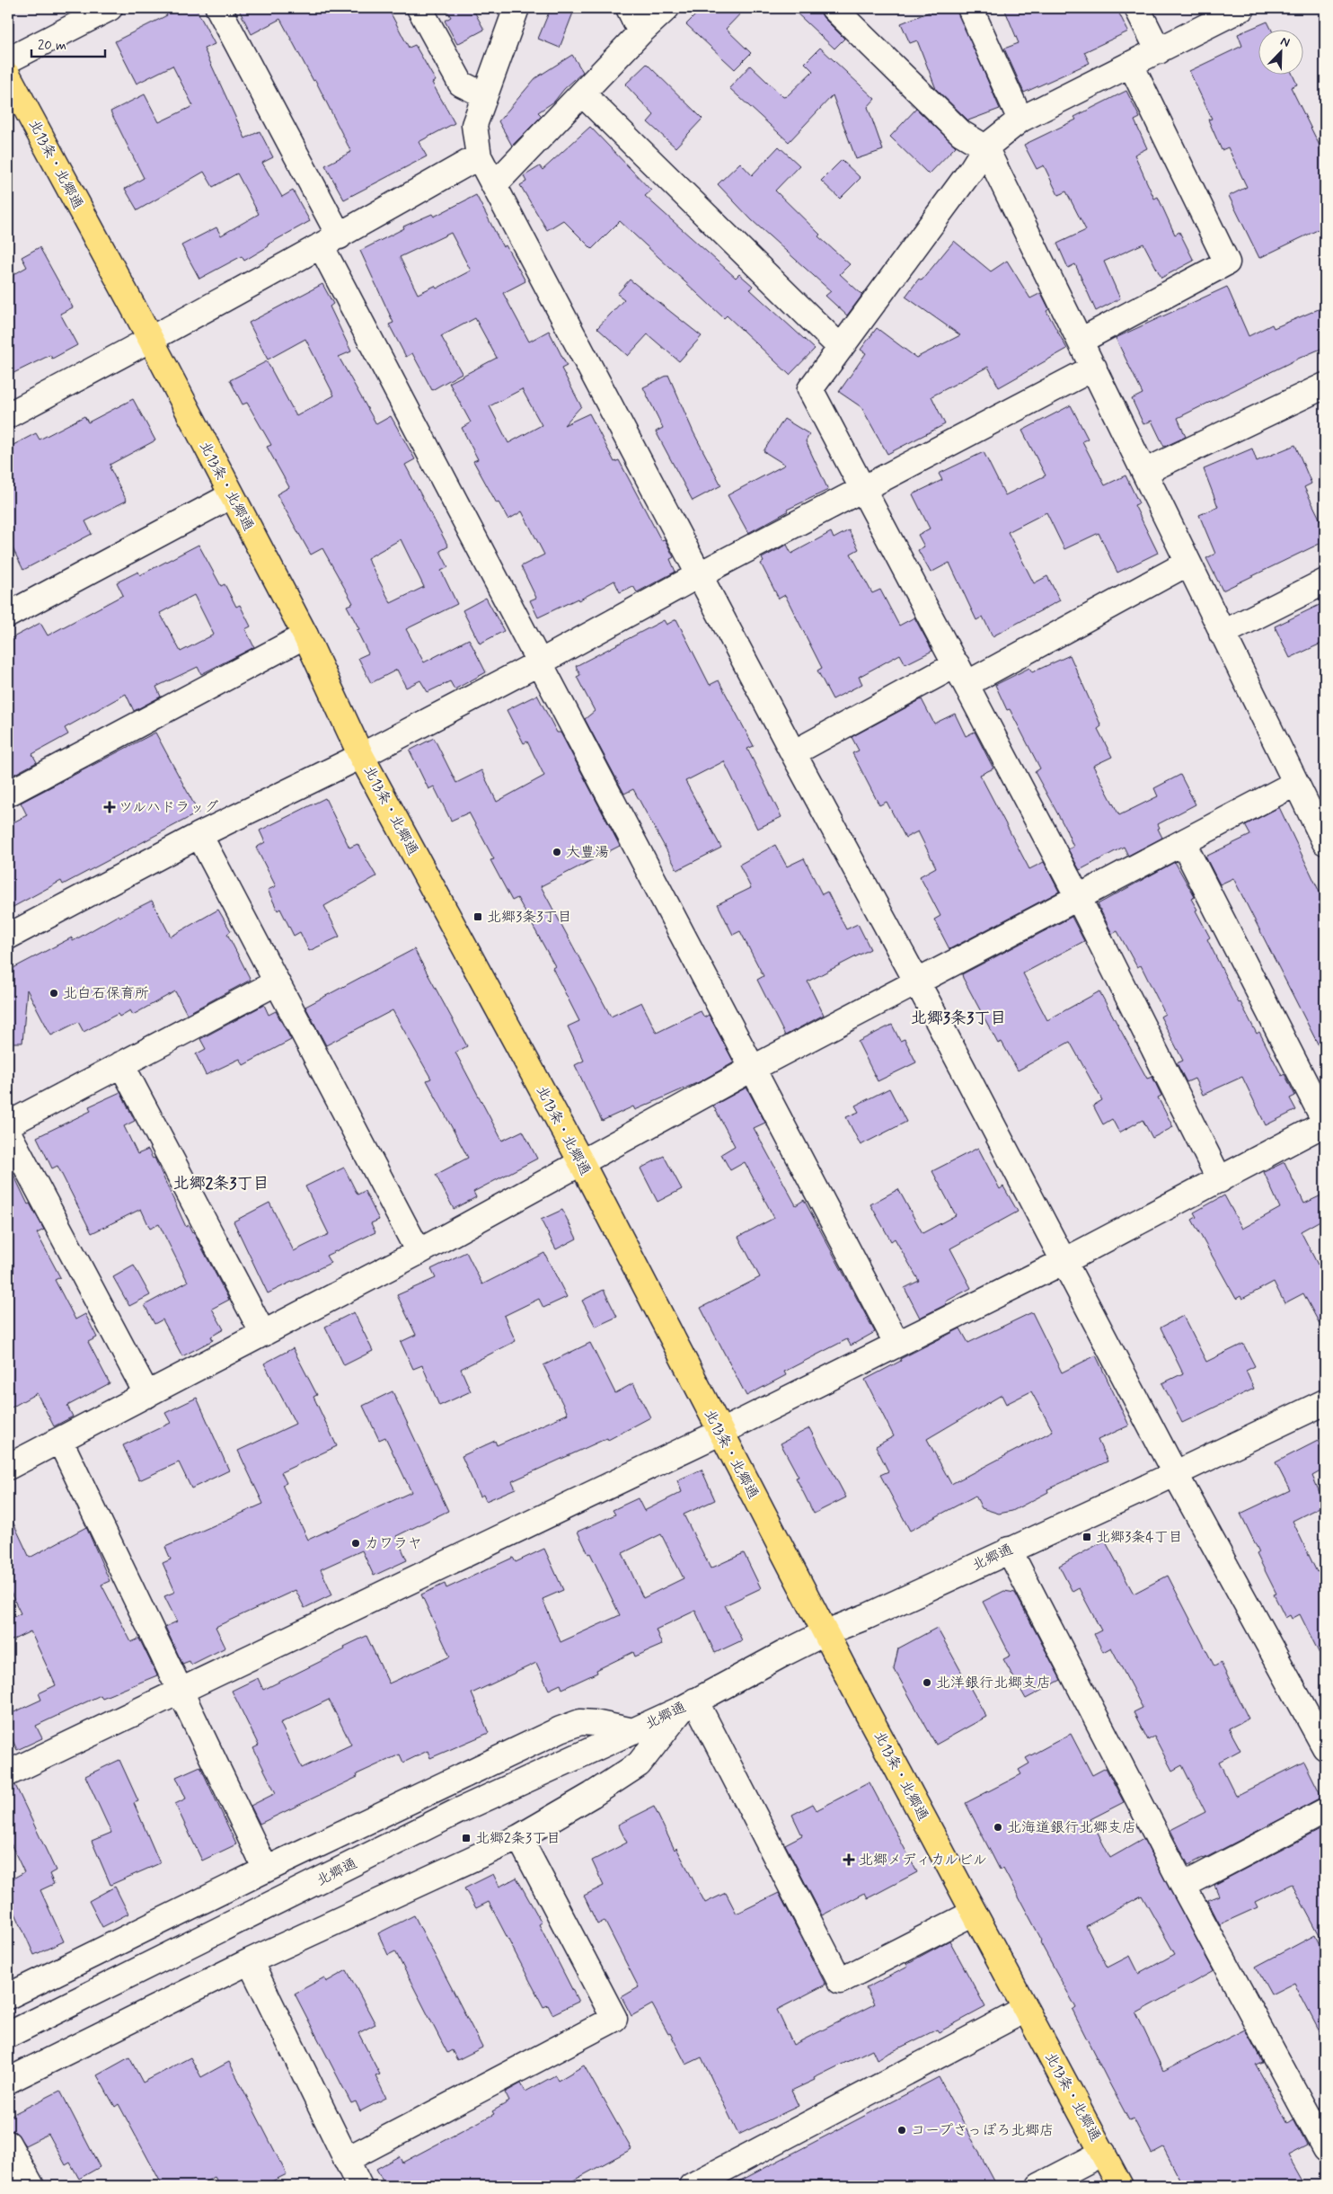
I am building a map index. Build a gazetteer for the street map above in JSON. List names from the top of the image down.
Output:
{
  "streets": {
    "main road": ["北13条・北郷通"],
    "street": ["北郷通"]
  },
  "crossings": [
    ["北13条・北郷通", "北郷通"]
  ],
  "districts": ["北郷3条3丁目", "北郷2条3丁目"],
  "places": {
    "health": ["ツルハドラッグ", "北郷メディカルビル"],
    "other": [
      "大豊湯",
      "北白石保育所",
      "カワラヤ",
      "北洋銀行北郷支店",
      "北海道銀行北郷支店",
      "コープさっぽろ北郷店"
    ],
    "transit": ["北郷3条3丁目", "北郷3条4丁目", "北郷2条3丁目"]
  },
  "scale_bar": "20 m",
  "north": "top right"
}
